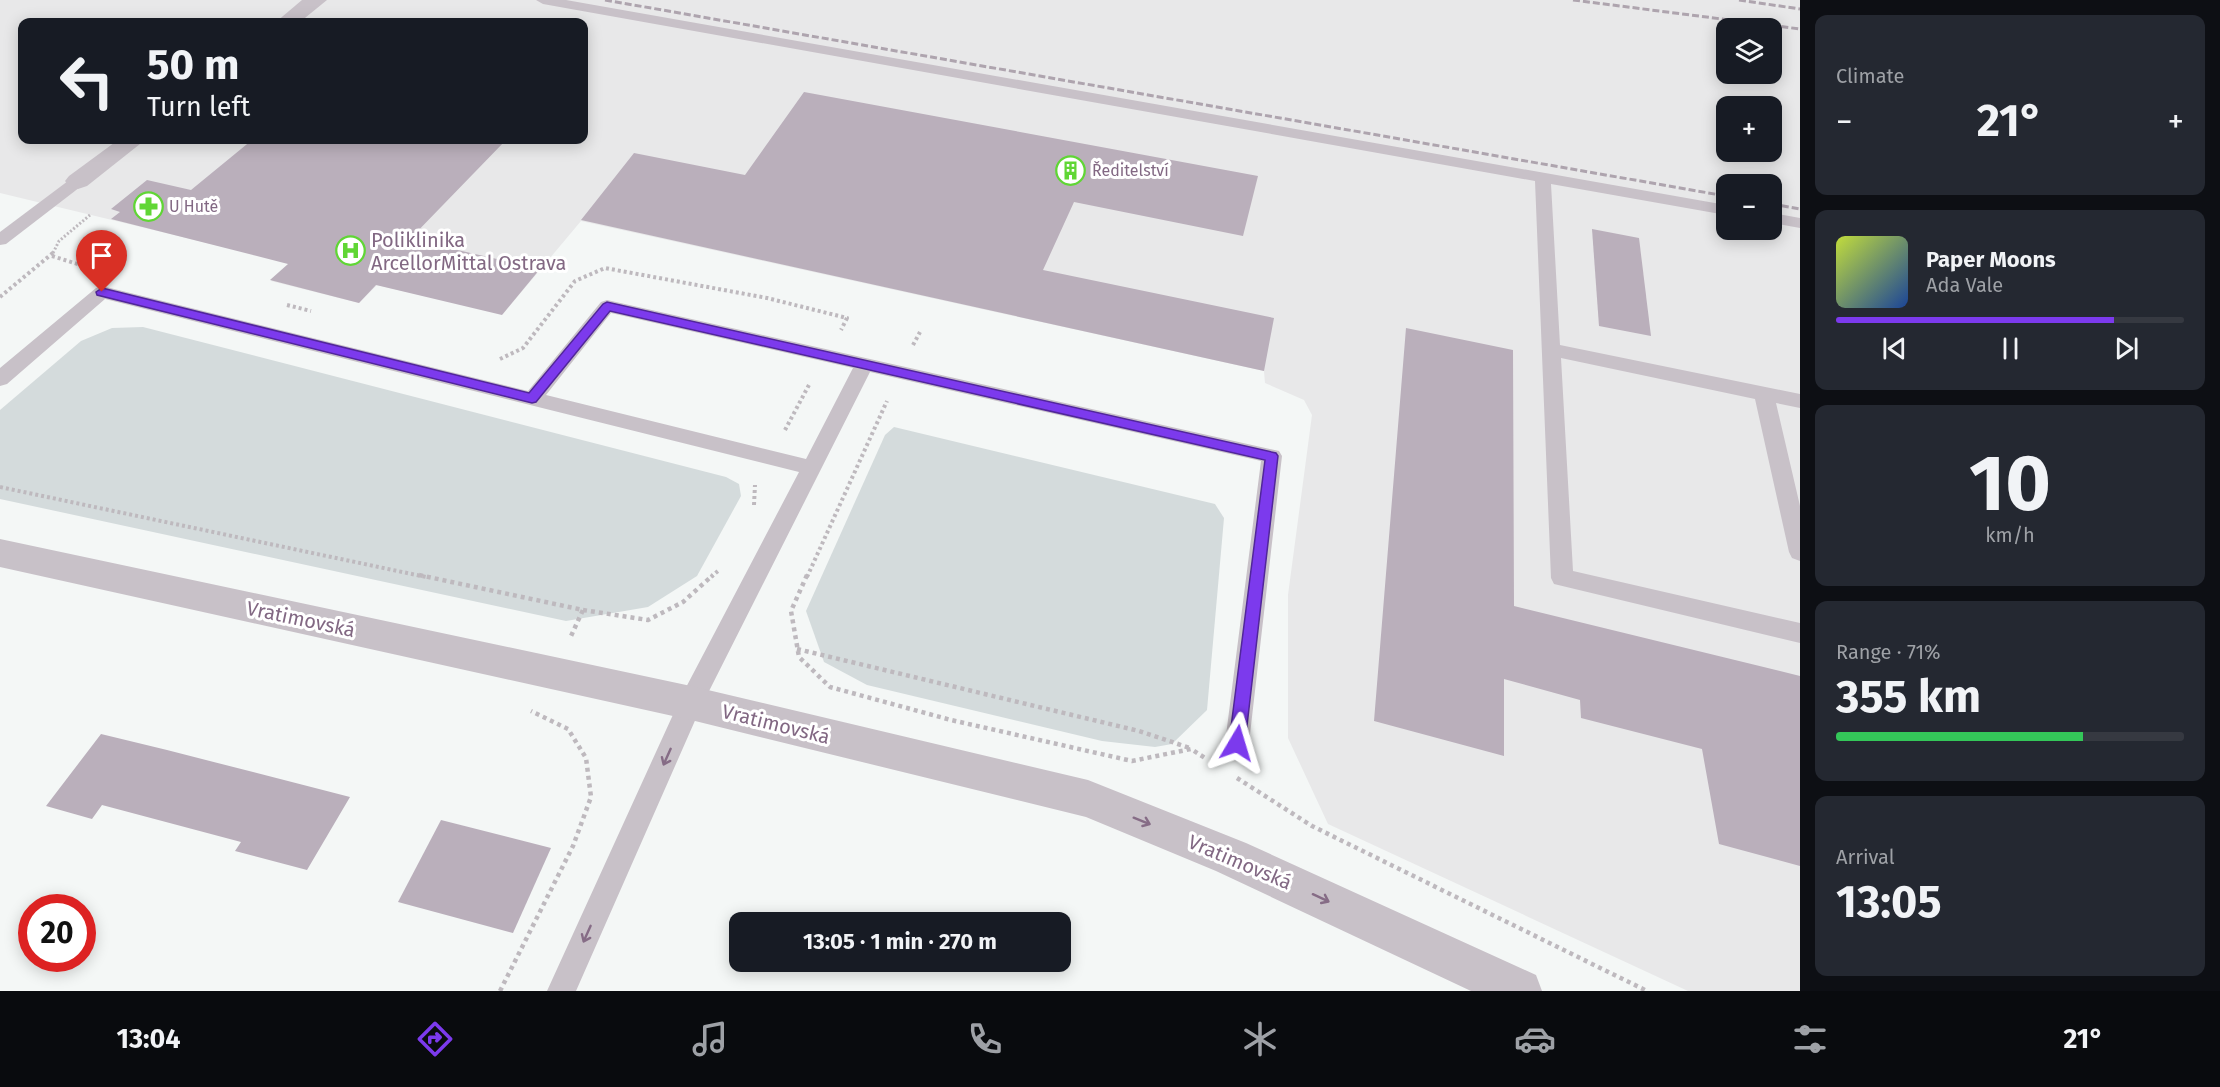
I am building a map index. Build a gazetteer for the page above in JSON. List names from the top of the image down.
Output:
{
  "streets": {
    "street": ["Vratimovská"]
  },
  "one_way": ["Vratimovská"],
  "places": {
    "building": ["Ředitelství"],
    "pharmacy": ["U Hutě"],
    "hospital": ["Poliklinika ArcellorMittal Ostrava"]
  },
  "page": {
    "tile": [
      "Climate",
      ["10", "km/h"],
      ["Range · 71%", "355 km"],
      ["Arrival", "13:05"]
    ],
    "map_buttons": ["+", "−"],
    "turn": ["50 m", "Turn left"],
    "heat": ["−", "21°", "+"],
    "song": ["Paper Moons", "Ada Vale"],
    "limit": "20",
    "trip": "13:05 · 1 min · 270 m",
    "tabs": ["13:04", "21°"]
  }
}
